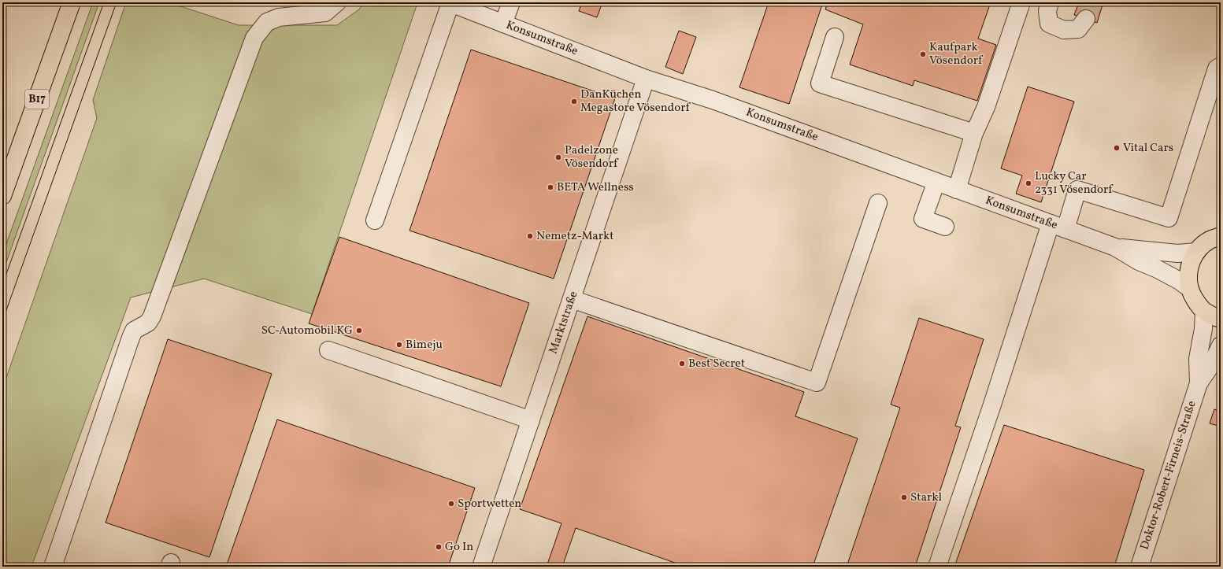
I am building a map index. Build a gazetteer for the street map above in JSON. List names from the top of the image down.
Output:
{
  "streets": {
    "main road": ["B17"],
    "street": ["Konsumstraße", "Marktstraße", "Doktor-Robert-Firneis-Straße"]
  },
  "crossings": [
    ["Konsumstraße", "Marktstraße"]
  ],
  "places": [
    "Kaufpark Vösendorf",
    "DanKüchen Megastore Vösendorf",
    "Vital Cars",
    "Padelzone Vösendorf",
    "Lucky Car 2331 Vösendorf",
    "BETA Wellness",
    "Nemetz-Markt",
    "SC-Automobil KG",
    "Bimeju",
    "Best Secret",
    "Starkl",
    "Sportwetten",
    "Go In"
  ]
}
